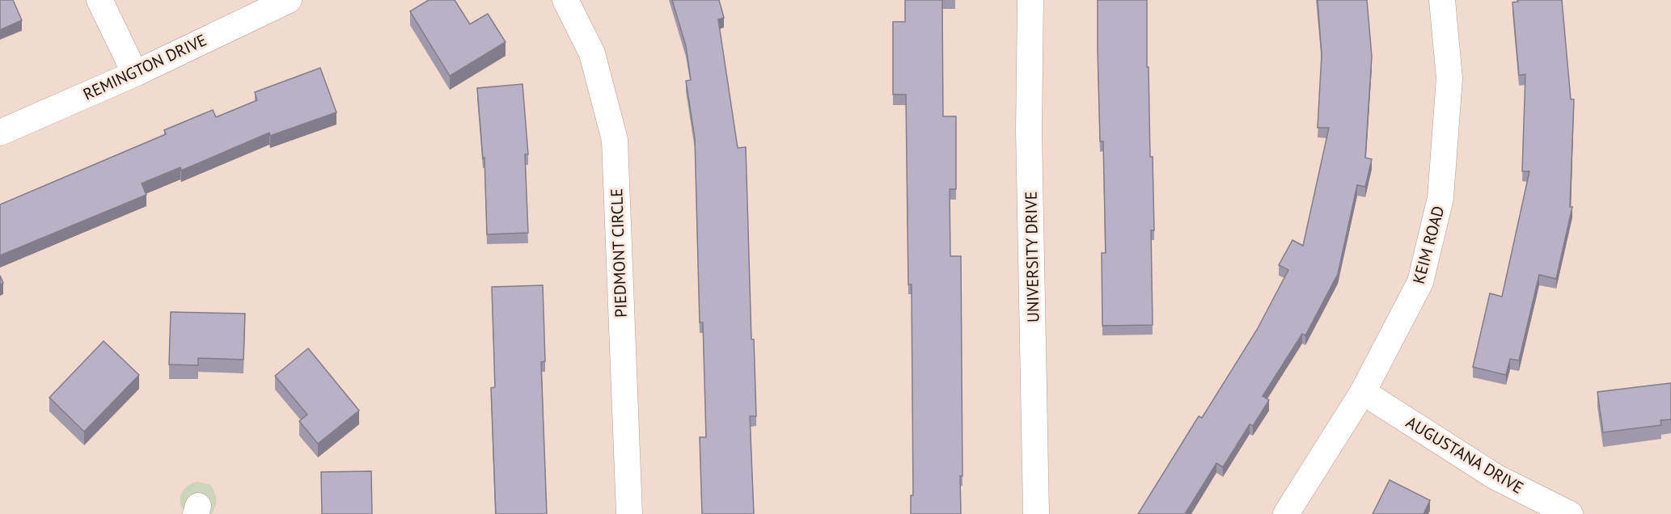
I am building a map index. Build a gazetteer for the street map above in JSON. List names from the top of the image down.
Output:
{
  "streets": {
    "street": [
      "REMINGTON DRIVE",
      "KEIM ROAD",
      "PIEDMONT CIRCLE",
      "UNIVERSITY DRIVE",
      "AUGUSTANA DRIVE"
    ]
  },
  "crossings": [
    ["KEIM ROAD", "AUGUSTANA DRIVE"]
  ]
}
